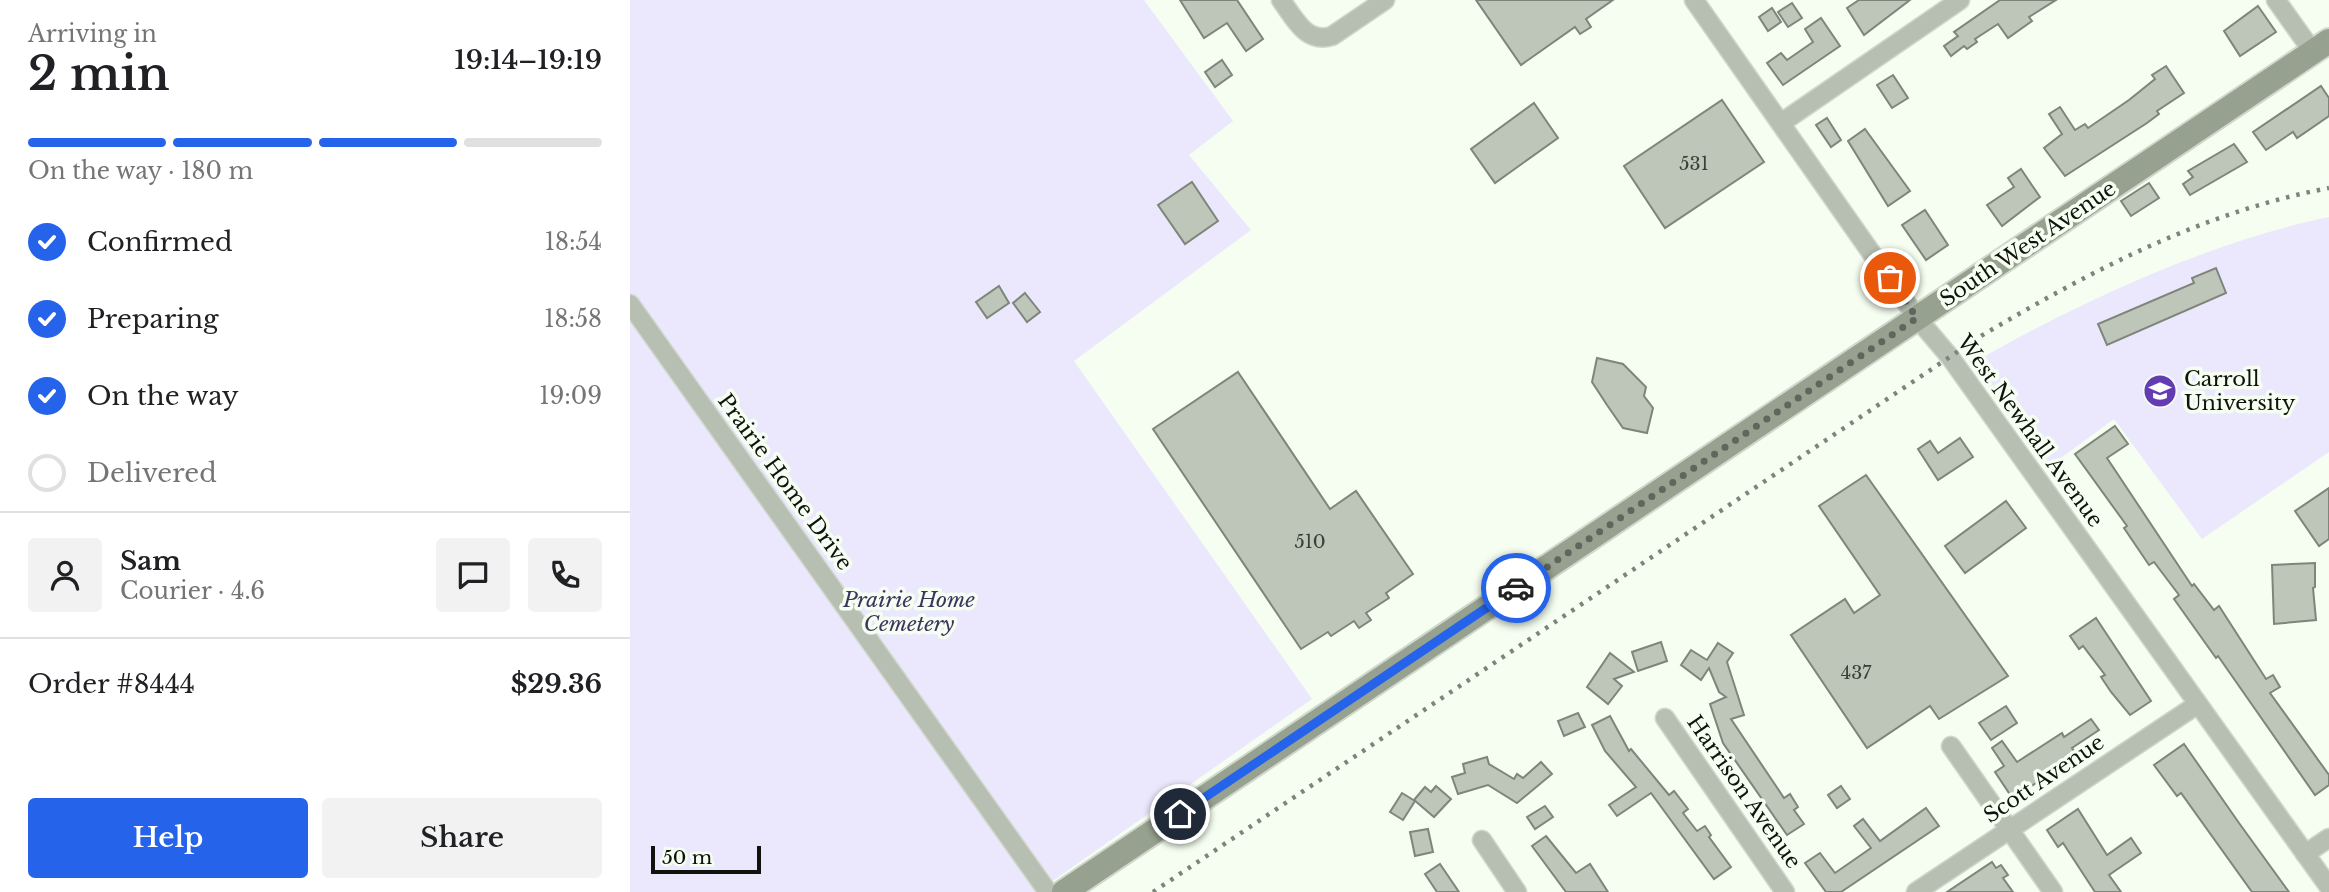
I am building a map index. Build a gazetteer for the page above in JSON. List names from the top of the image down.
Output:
{
  "streets": {
    "street": [
      "South West Avenue",
      "West Newhall Avenue",
      "Prairie Home Drive",
      "Scott Avenue",
      "Harrison Avenue"
    ]
  },
  "crossings": [
    ["South West Avenue", "West Newhall Avenue"],
    ["West Newhall Avenue", "Scott Avenue"]
  ],
  "parks": ["Prairie Home Cemetery"],
  "places": {
    "school or university": ["Carroll University"]
  },
  "house_numbers": ["531", "510", "437"],
  "scale_bar": "50 m",
  "page": {
    "heading": ["2 min", "Arriving in", "19:14–19:19"],
    "panel": [
      "Sam",
      "Courier · 4.6",
      "Order #8444",
      "$29.36"
    ],
    "bar": "On the way · 180 m",
    "list": [
      ["Confirmed", "18:54"],
      ["Preparing", "18:58"],
      ["On the way", "19:09"],
      "Delivered"
    ],
    "buttons": ["Help", "Share"],
    "scale": "50 m"
  }
}
